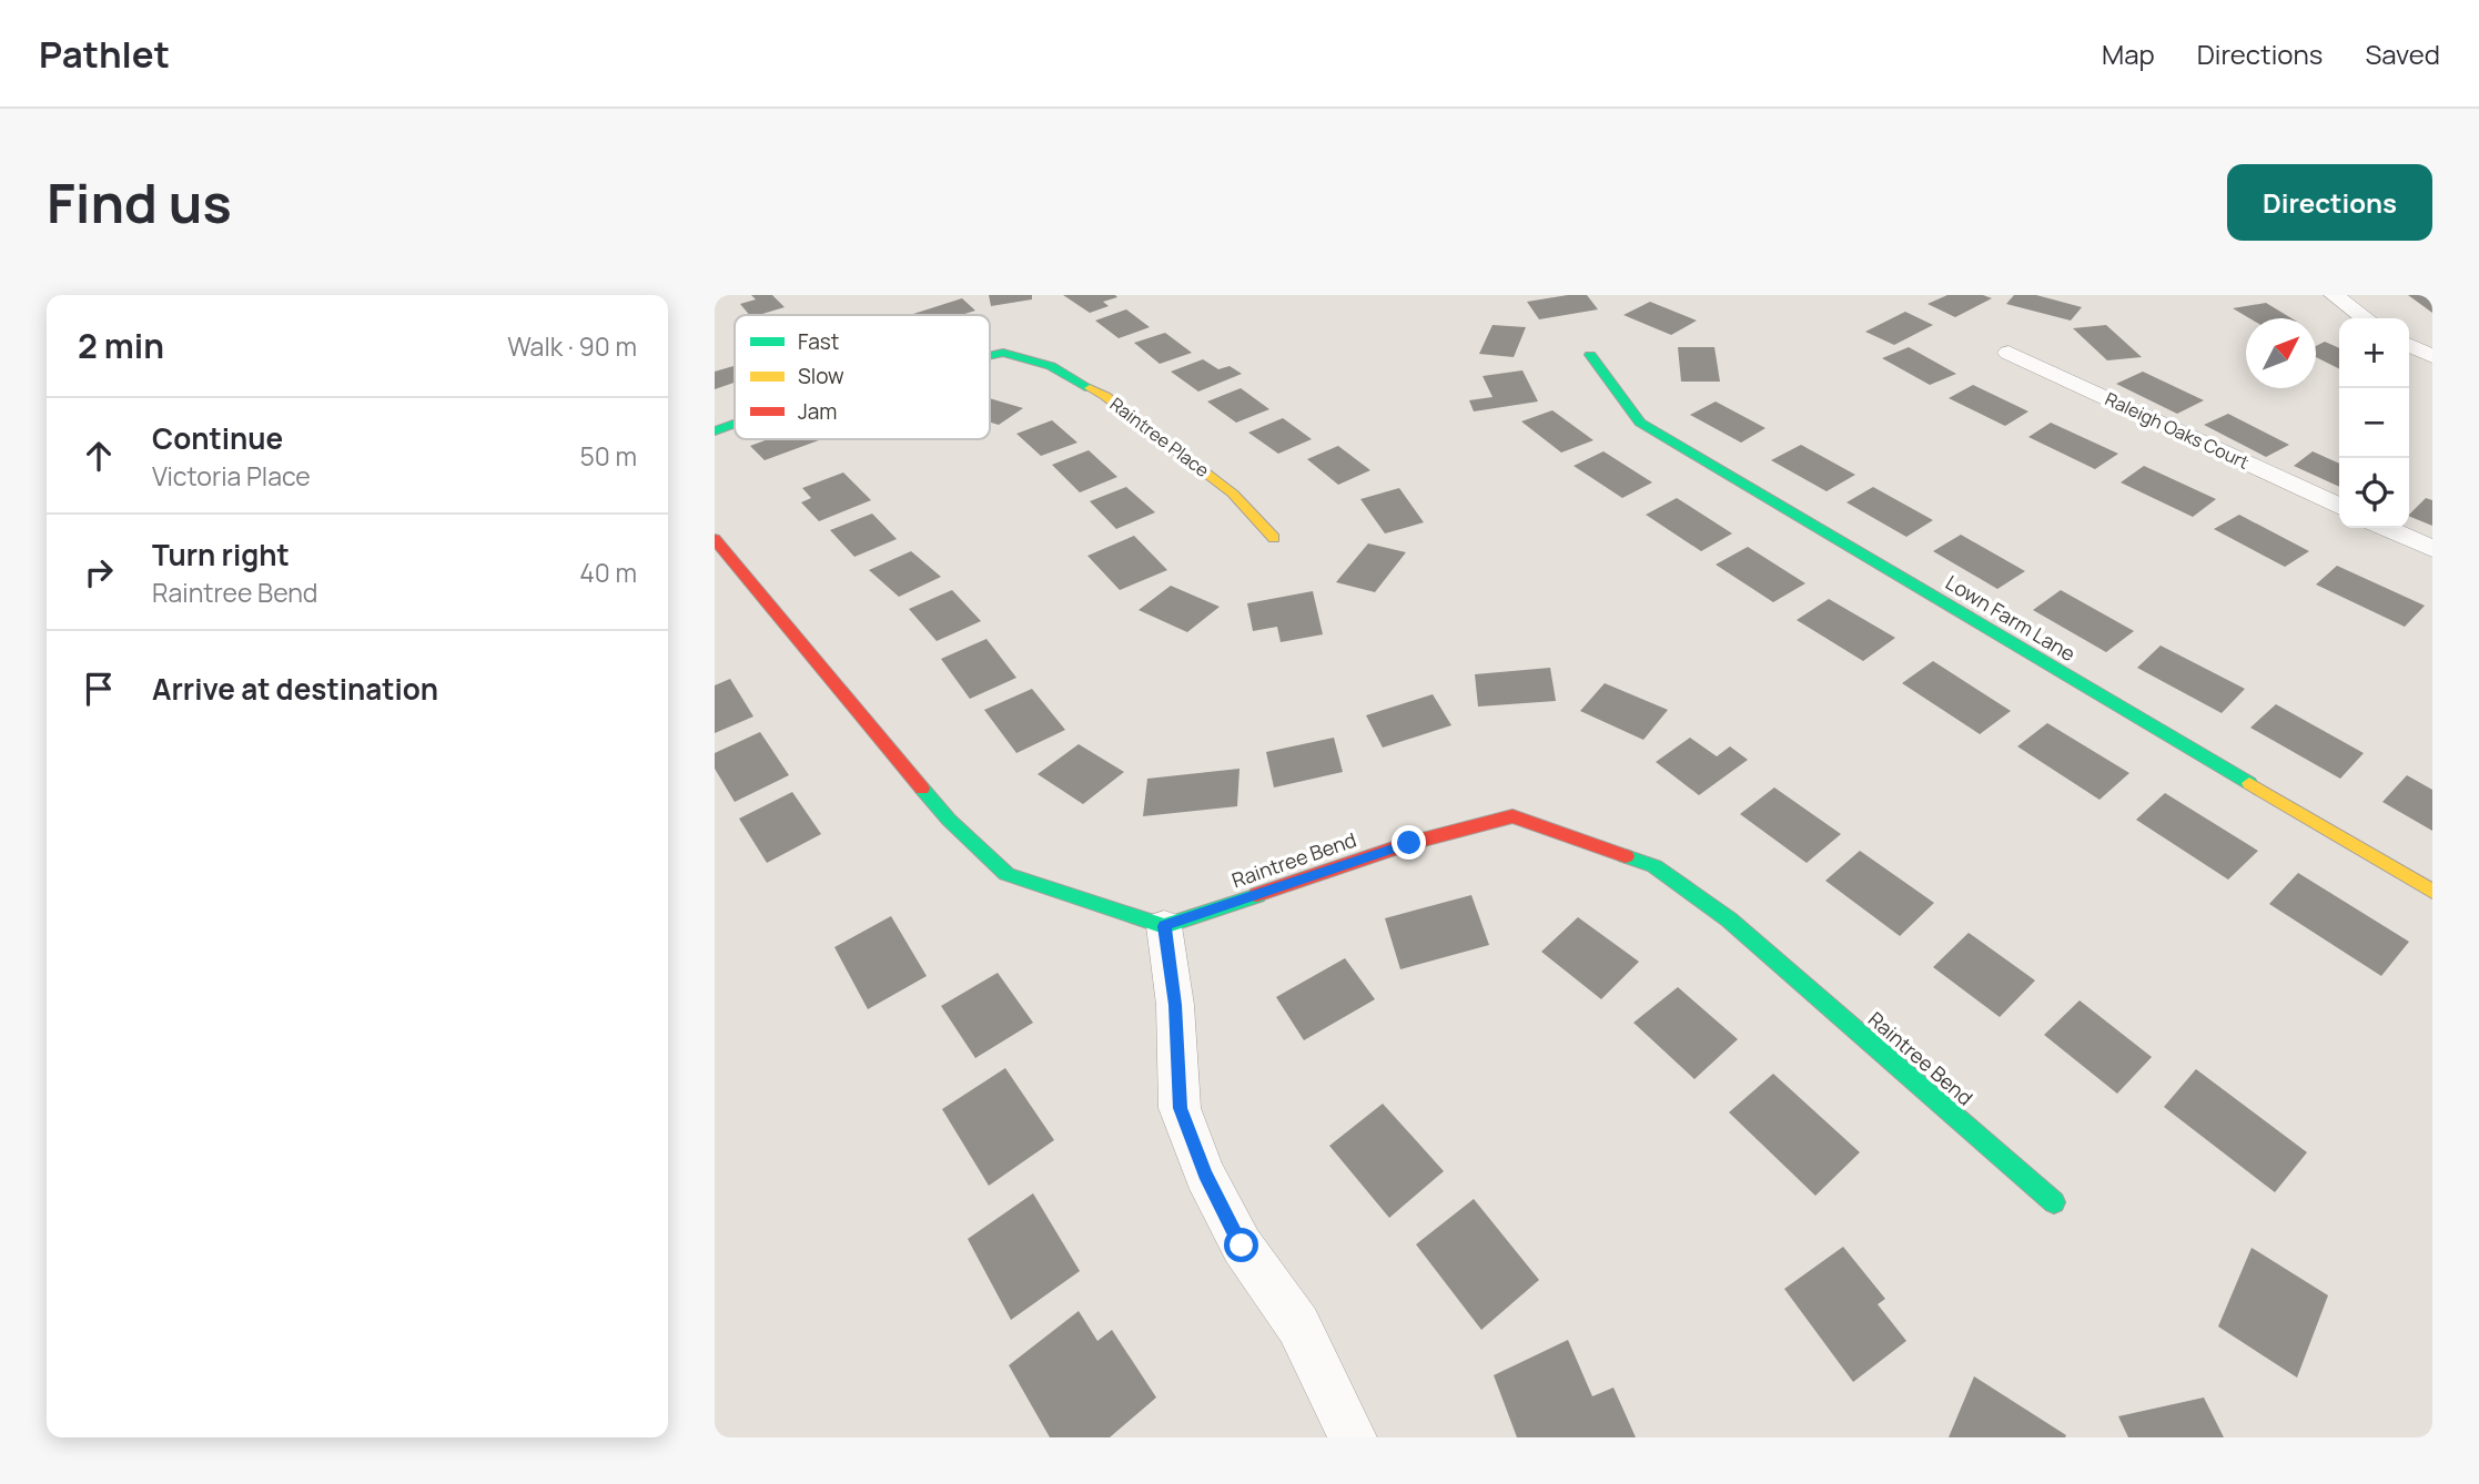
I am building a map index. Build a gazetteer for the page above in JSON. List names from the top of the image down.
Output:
{
  "streets": {
    "street": [
      "Raleigh Oaks Court",
      "Raintree Place",
      "Lown Farm Lane",
      "Raintree Bend"
    ]
  },
  "legend": ["Fast", "Slow", "Jam"],
  "north": "top right",
  "page": {
    "header": "Pathlet",
    "nav": ["Map", "Directions", "Saved"],
    "buttons": "Directions",
    "title": "Find us",
    "heading": ["2 min", "Walk · 90 m"],
    "map_buttons": ["+", "−"],
    "list": [
      ["Continue", "Victoria Place", "50 m"],
      ["Turn right", "Raintree Bend", "40 m"],
      "Arrive at destination"
    ]
  }
}
